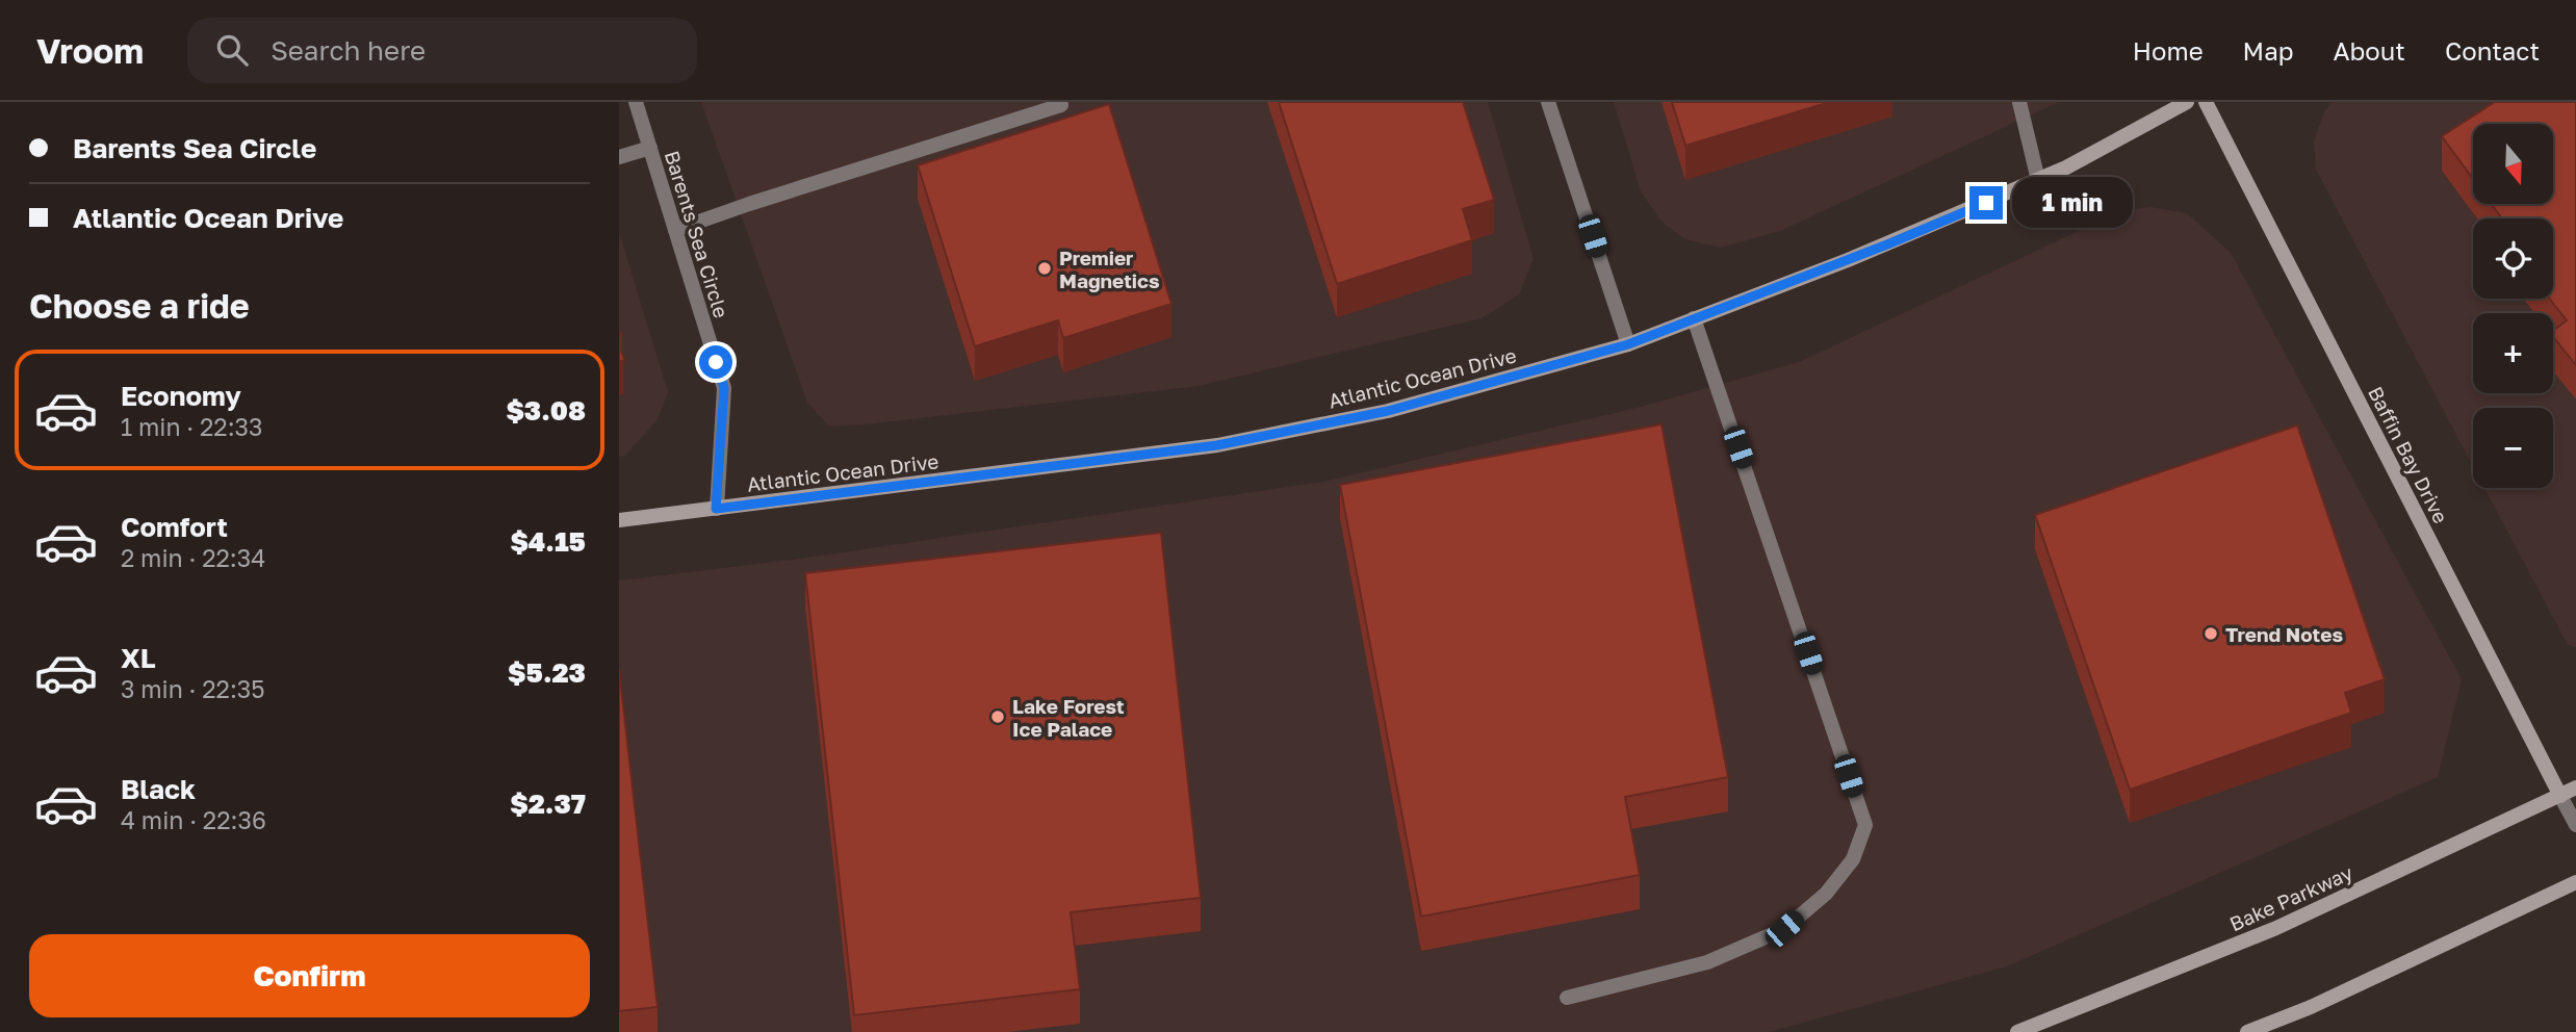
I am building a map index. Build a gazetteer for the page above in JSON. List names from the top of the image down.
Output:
{
  "streets": {
    "street": [
      "Barents Sea Circle",
      "Atlantic Ocean Drive",
      "Baffin Bay Drive",
      "Bake Parkway"
    ]
  },
  "crossings": [
    ["Barents Sea Circle", "Atlantic Ocean Drive"],
    ["Baffin Bay Drive", "Bake Parkway"]
  ],
  "places": ["Premier Magnetics", "Trend Notes", "Lake Forest Ice Palace"],
  "north": "bottom",
  "page": {
    "header": "Vroom",
    "search": "Search here",
    "nav": [
      "Home",
      "Map",
      "About",
      "Contact"
    ],
    "banner": ["Barents Sea Circle", "Atlantic Ocean Drive"],
    "map_buttons": ["+", "−"],
    "bubble": "1 min",
    "heading": "Choose a ride",
    "list": [
      {
        "name": "Economy",
        "note": "1 min · 22:33",
        "value": "$3.08"
      },
      {
        "name": "Comfort",
        "note": "2 min · 22:34",
        "value": "$4.15"
      },
      {
        "name": "XL",
        "note": "3 min · 22:35",
        "value": "$5.23"
      },
      {
        "name": "Black",
        "note": "4 min · 22:36",
        "value": "$2.37"
      }
    ],
    "buttons": "Confirm"
  }
}
